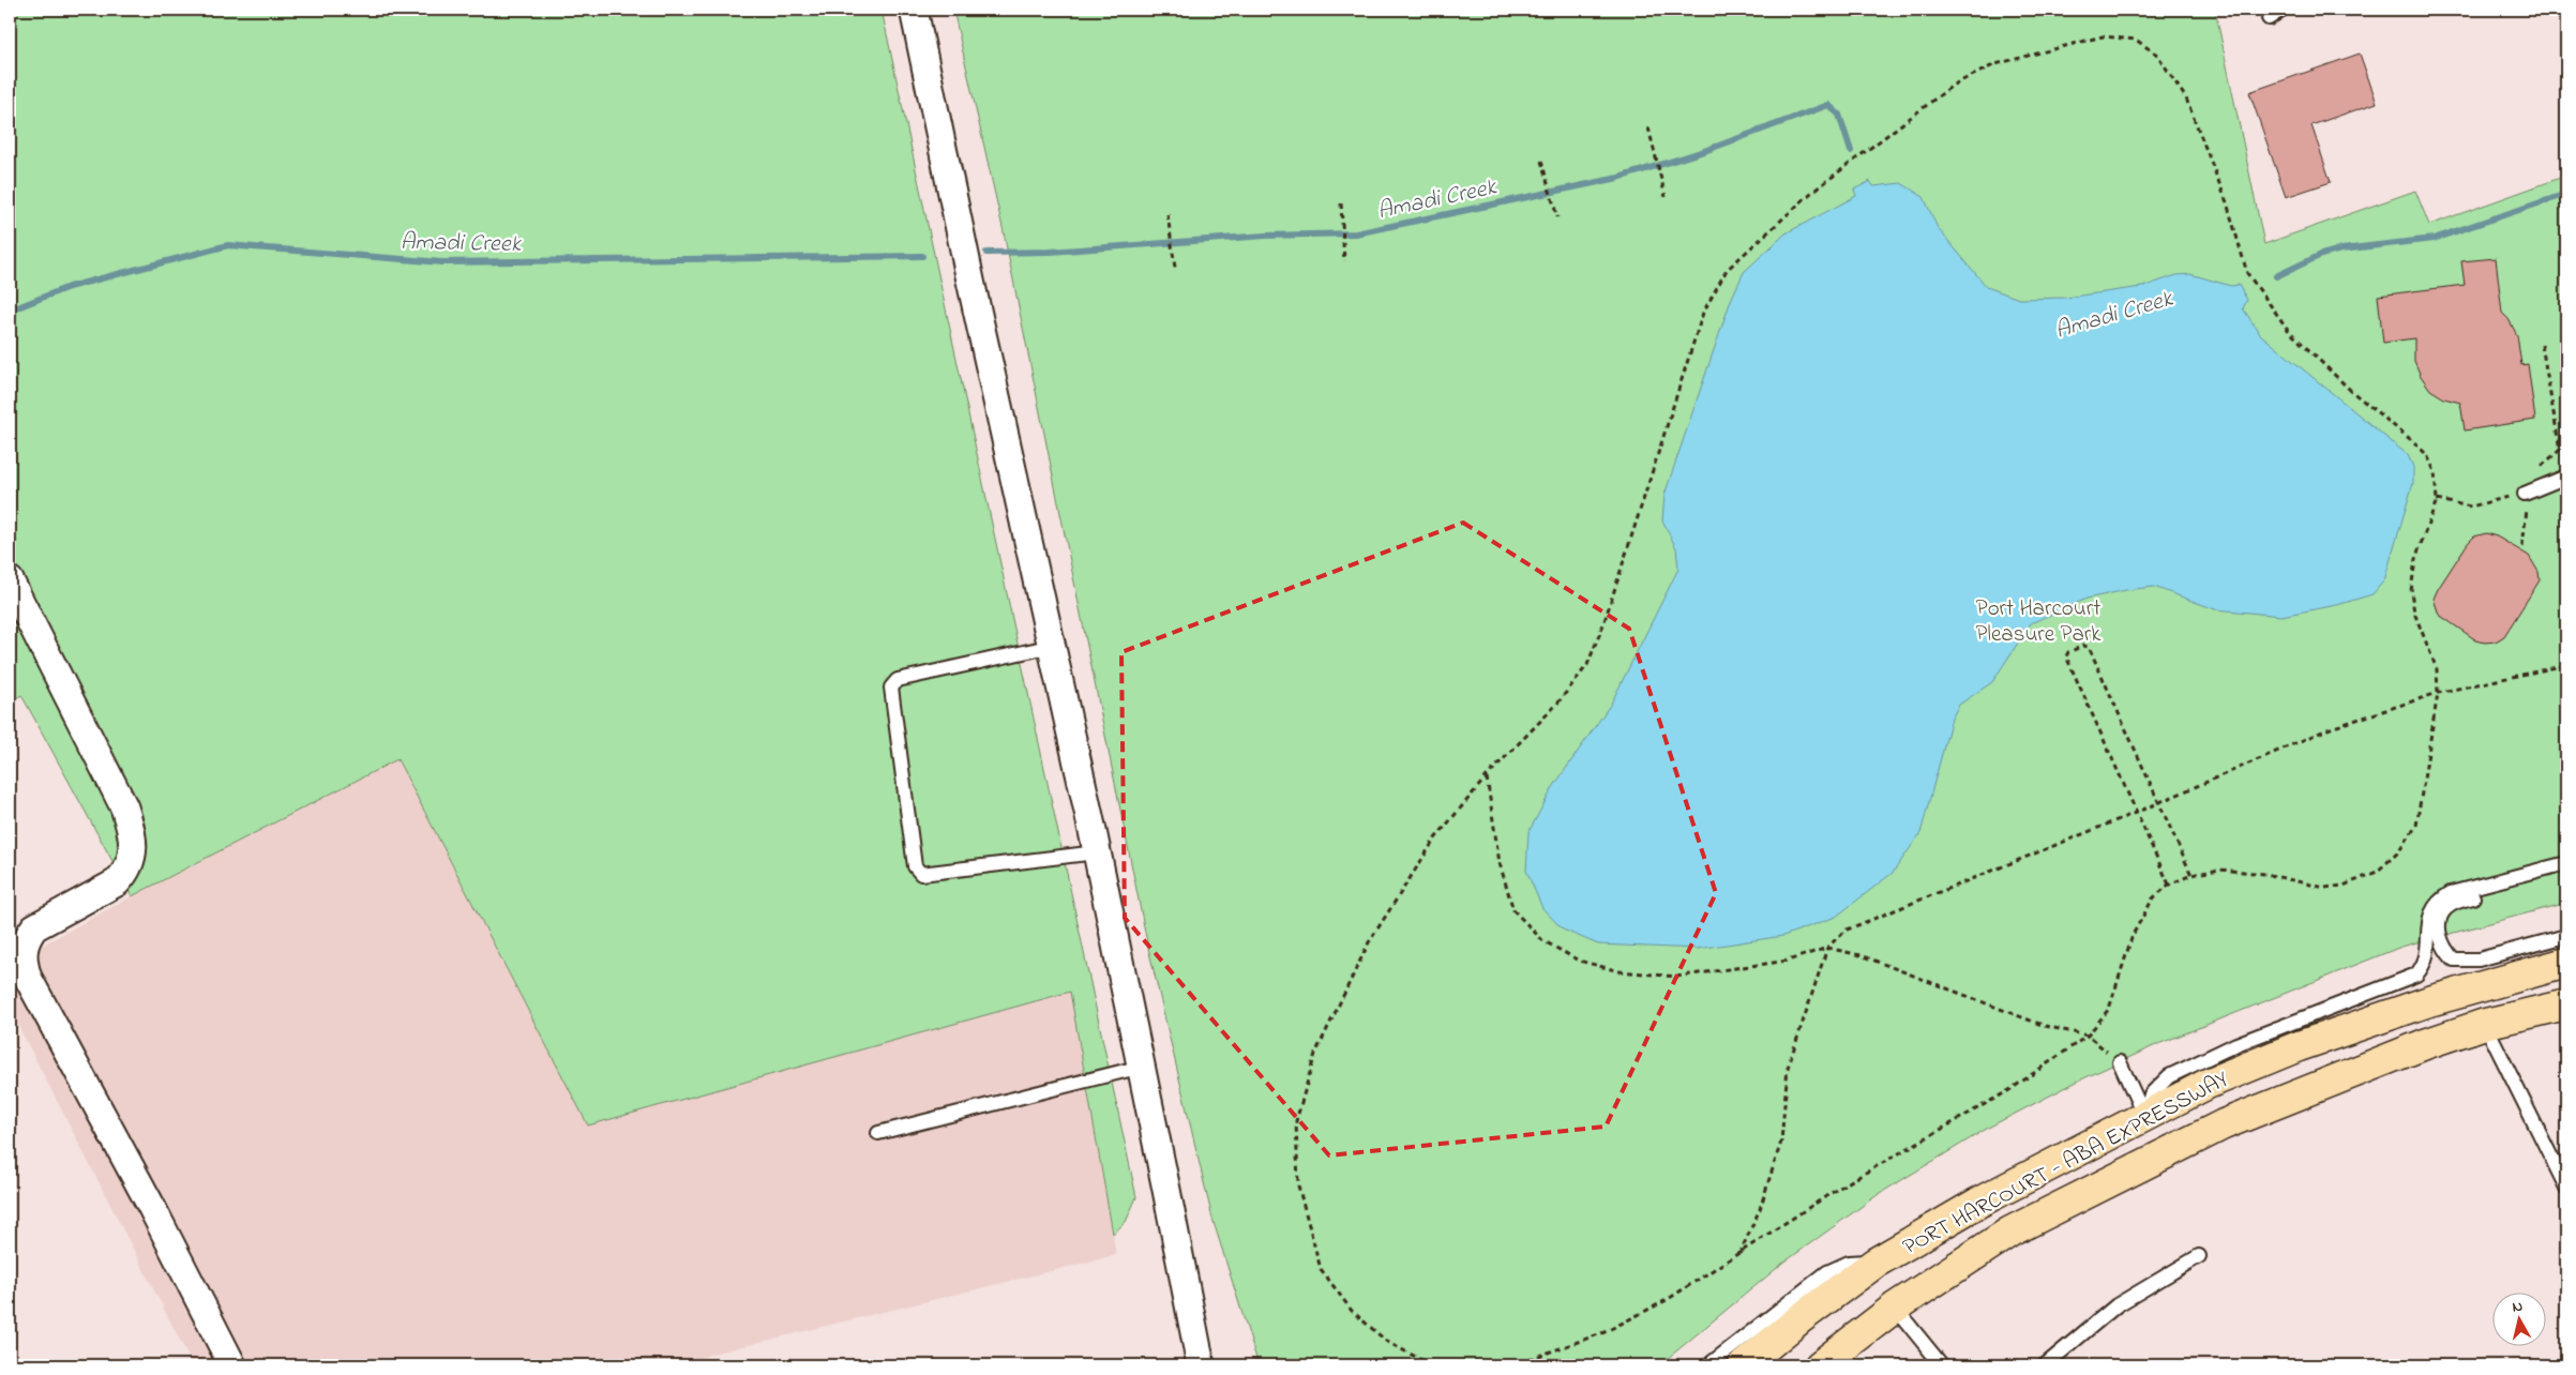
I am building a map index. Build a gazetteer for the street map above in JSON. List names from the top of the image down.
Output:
{
  "streets": {
    "highway": ["PORT HARCOURT - ABA EXPRESSWAY"]
  },
  "water": ["Amadi Creek"],
  "parks": ["Port Harcourt Pleasure Park"],
  "north": "top"
}
